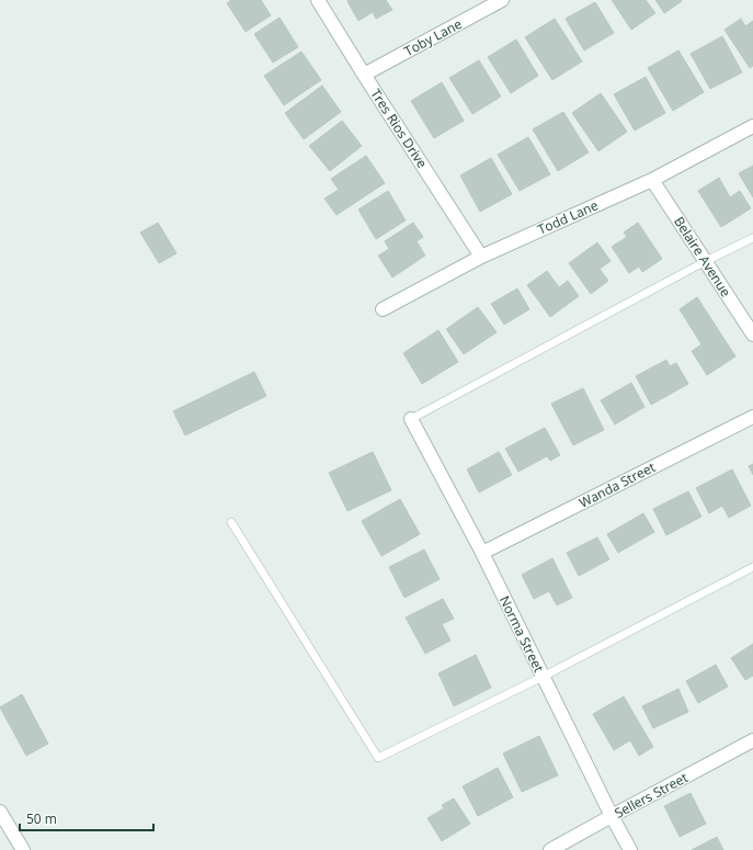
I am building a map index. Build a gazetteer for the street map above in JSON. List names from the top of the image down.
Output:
{
  "streets": {
    "street": [
      "Toby Lane",
      "Tres Rios Drive",
      "Todd Lane",
      "Belaire Avenue",
      "Wanda Street",
      "Norma Street",
      "Sellers Street"
    ]
  },
  "crossings": [
    ["Toby Lane", "Tres Rios Drive"],
    ["Tres Rios Drive", "Todd Lane"],
    ["Todd Lane", "Belaire Avenue"],
    ["Wanda Street", "Norma Street"],
    ["Norma Street", "Sellers Street"]
  ],
  "scale_bar": "50 m"
}
